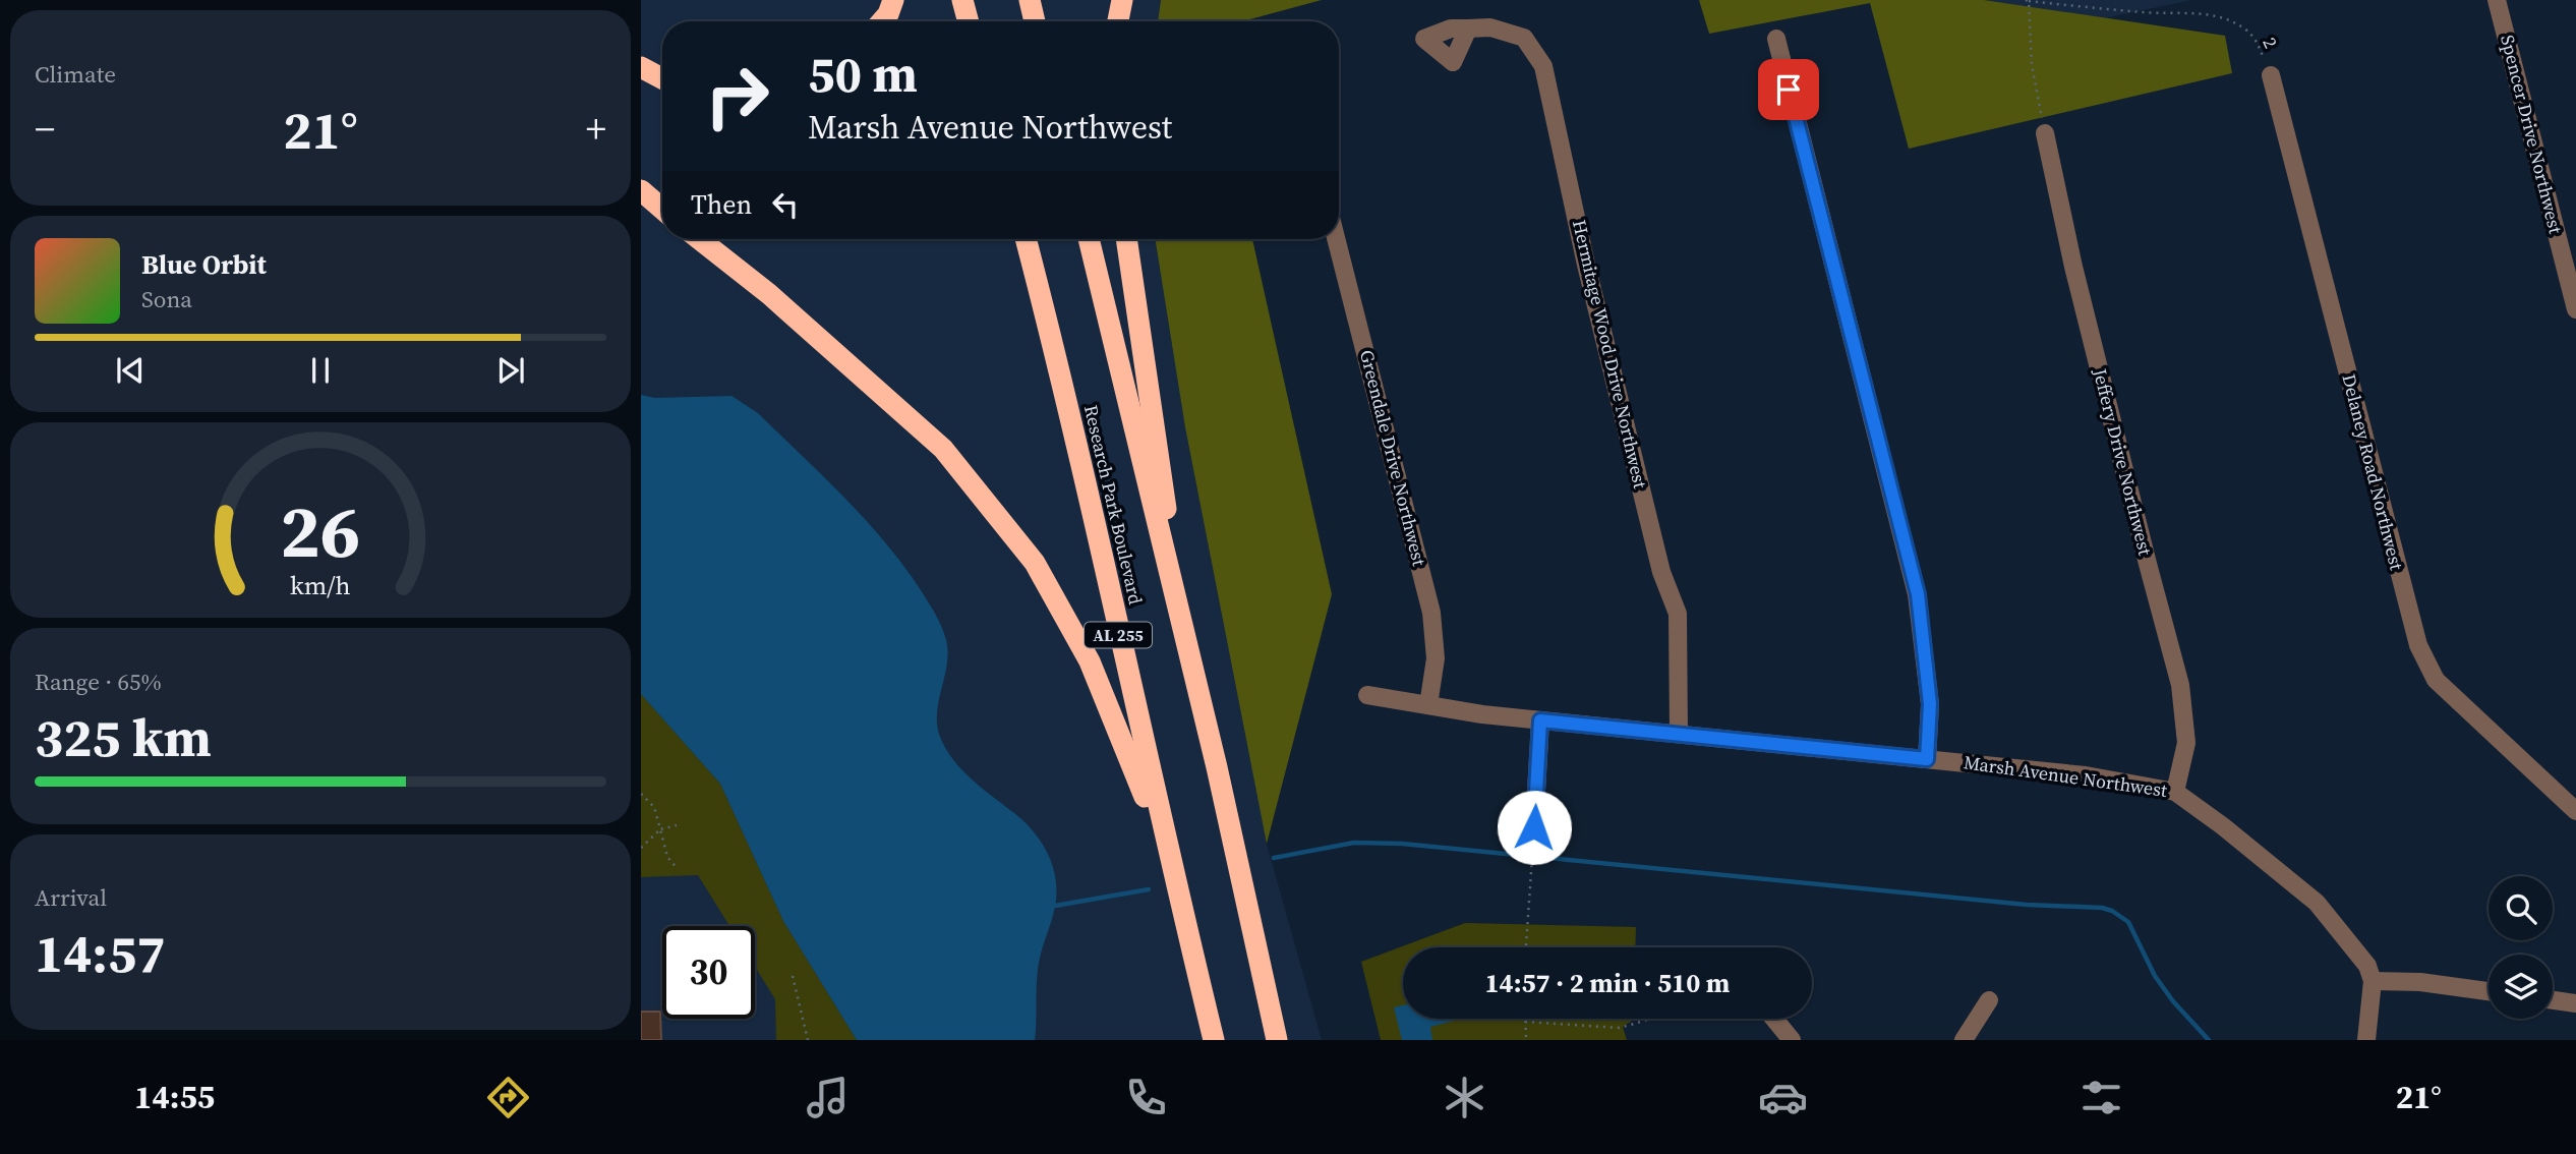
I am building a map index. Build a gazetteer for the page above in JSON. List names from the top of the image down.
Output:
{
  "streets": {
    "highway": ["Research Park Boulevard", "AL 255"],
    "street": [
      "Spencer Drive Northwest",
      "Hermitage Wood Drive Northwest",
      "Greendale Drive Northwest",
      "Jeffery Drive Northwest",
      "Delaney Road Northwest",
      "Marsh Avenue Northwest"
    ],
    "path": ["2"]
  },
  "crossings": [
    ["2", "Delaney Road Northwest"],
    ["Hermitage Wood Drive Northwest", "Marsh Avenue Northwest"],
    ["Greendale Drive Northwest", "Marsh Avenue Northwest"],
    ["Jeffery Drive Northwest", "Marsh Avenue Northwest"]
  ],
  "page": {
    "tile": [
      "Climate",
      ["Range · 65%", "325 km"],
      ["Arrival", "14:57"]
    ],
    "turn": ["50 m", "Marsh Avenue Northwest"],
    "heat": ["−", "21°", "+"],
    "then": "Then",
    "song": ["Blue Orbit", "Sona"],
    "limit": "30",
    "trip": "14:57 · 2 min · 510 m",
    "tabs": ["14:55", "21°"],
    "gauge": ["26", "km/h"]
  }
}
